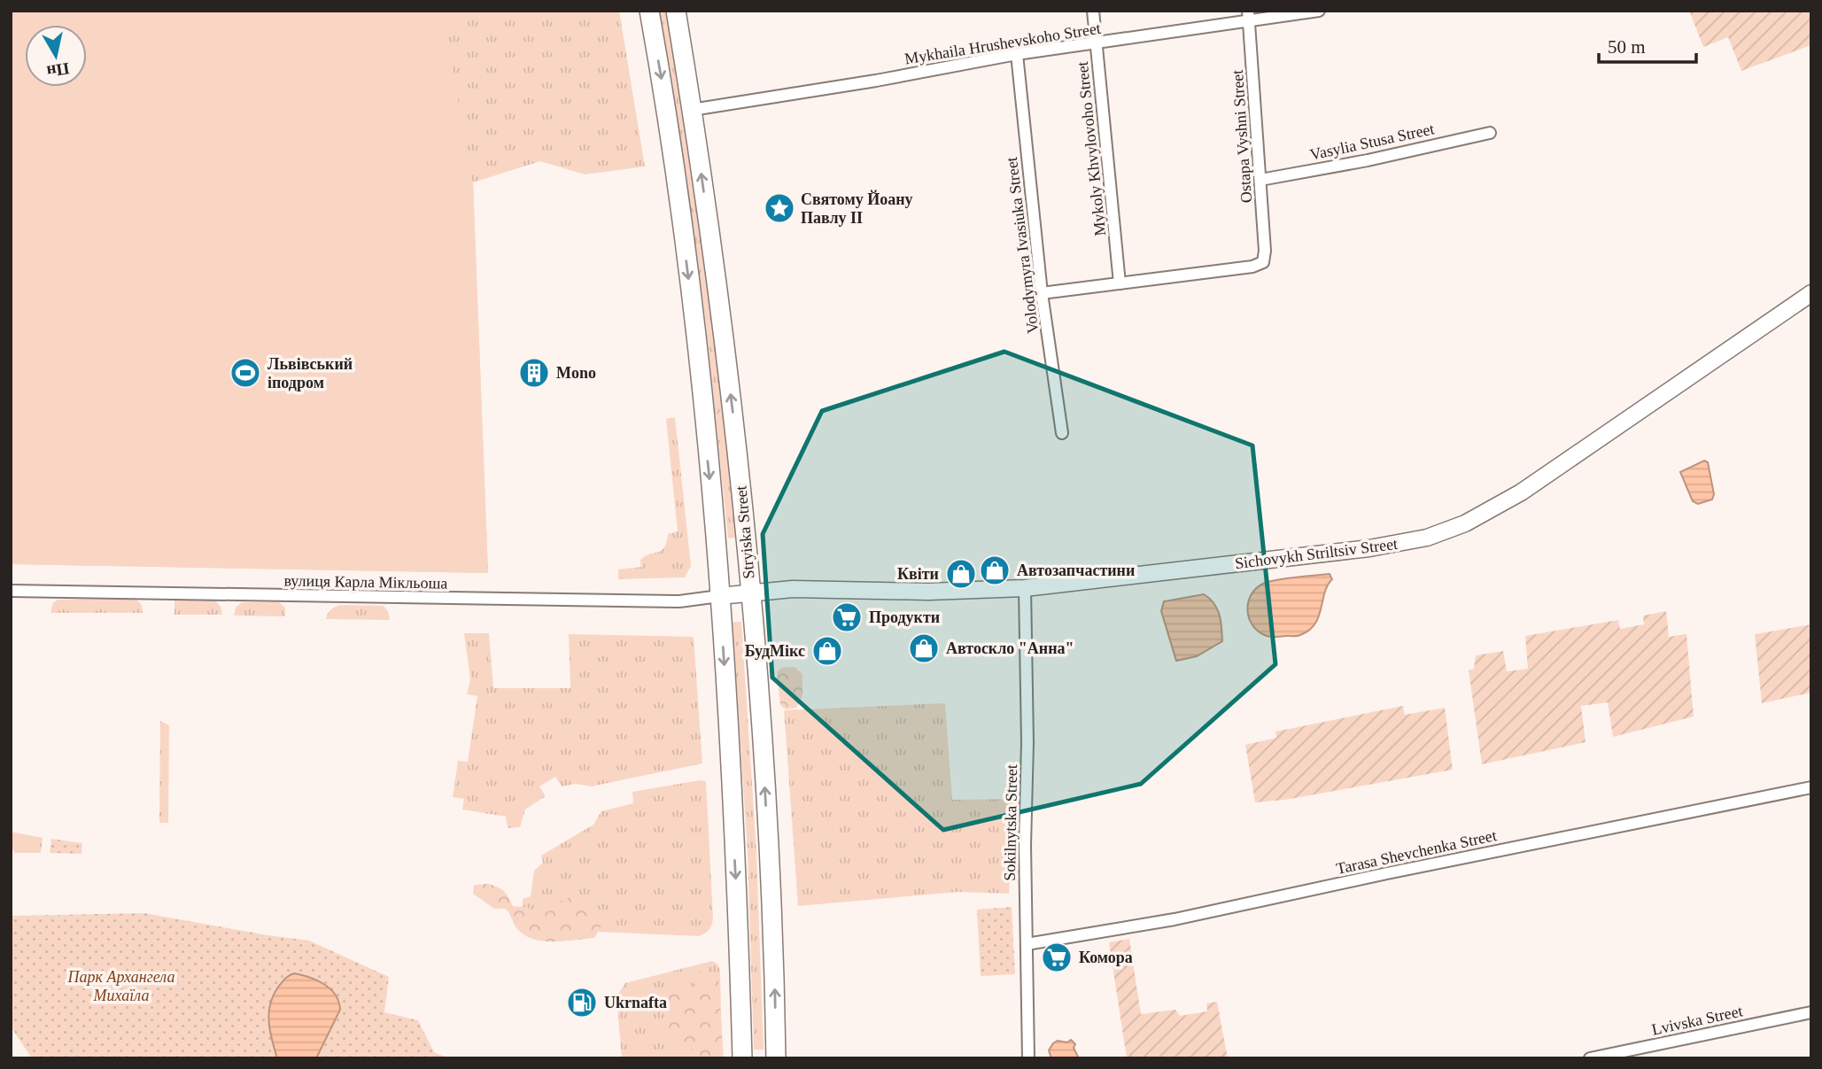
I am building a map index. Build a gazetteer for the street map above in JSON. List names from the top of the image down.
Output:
{
  "streets": {
    "main road": ["Stryiska Street"],
    "street": [
      "Mykhaila Hrushevskoho Street",
      "Ostapa Vyshni Street",
      "Vasylia Stusa Street",
      "Mykoly Khvylovoho Street",
      "Volodymyra Ivasiuka Street",
      "Sichovykh Striltsiv Street",
      "вулиця Карла Мікльоша",
      "Sokilnytska Street",
      "Tarasa Shevchenka Street",
      "Lvivska Street"
    ]
  },
  "crossings": [
    ["Mykhaila Hrushevskoho Street", "Ostapa Vyshni Street"],
    ["Mykhaila Hrushevskoho Street", "Mykoly Khvylovoho Street"],
    ["Mykhaila Hrushevskoho Street", "Volodymyra Ivasiuka Street"],
    ["Mykhaila Hrushevskoho Street", "Stryiska Street"],
    ["Ostapa Vyshni Street", "Vasylia Stusa Street"],
    ["Ostapa Vyshni Street", "Mykoly Khvylovoho Street"],
    ["Stryiska Street", "Sichovykh Striltsiv Street"],
    ["Stryiska Street", "вулиця Карла Мікльоша"],
    ["Sichovykh Striltsiv Street", "вулиця Карла Мікльоша"],
    ["Sichovykh Striltsiv Street", "Sokilnytska Street"],
    ["Sokilnytska Street", "Tarasa Shevchenka Street"]
  ],
  "parks": ["Парк Архангела Михаїла"],
  "places": {
    "place": ["Святому Йоану Павлу ІІ"],
    "sports": ["Львівський іподром"],
    "building": ["Mono"],
    "shop": [
      "Автозапчастини",
      "Квіти",
      "Автоскло \"Анна\"",
      "БудМікс"
    ],
    "supermarket": ["Продукти", "Комора"],
    "fuel station": ["Ukrnafta"]
  },
  "scale_bar": "50 m",
  "north": "bottom"
}
